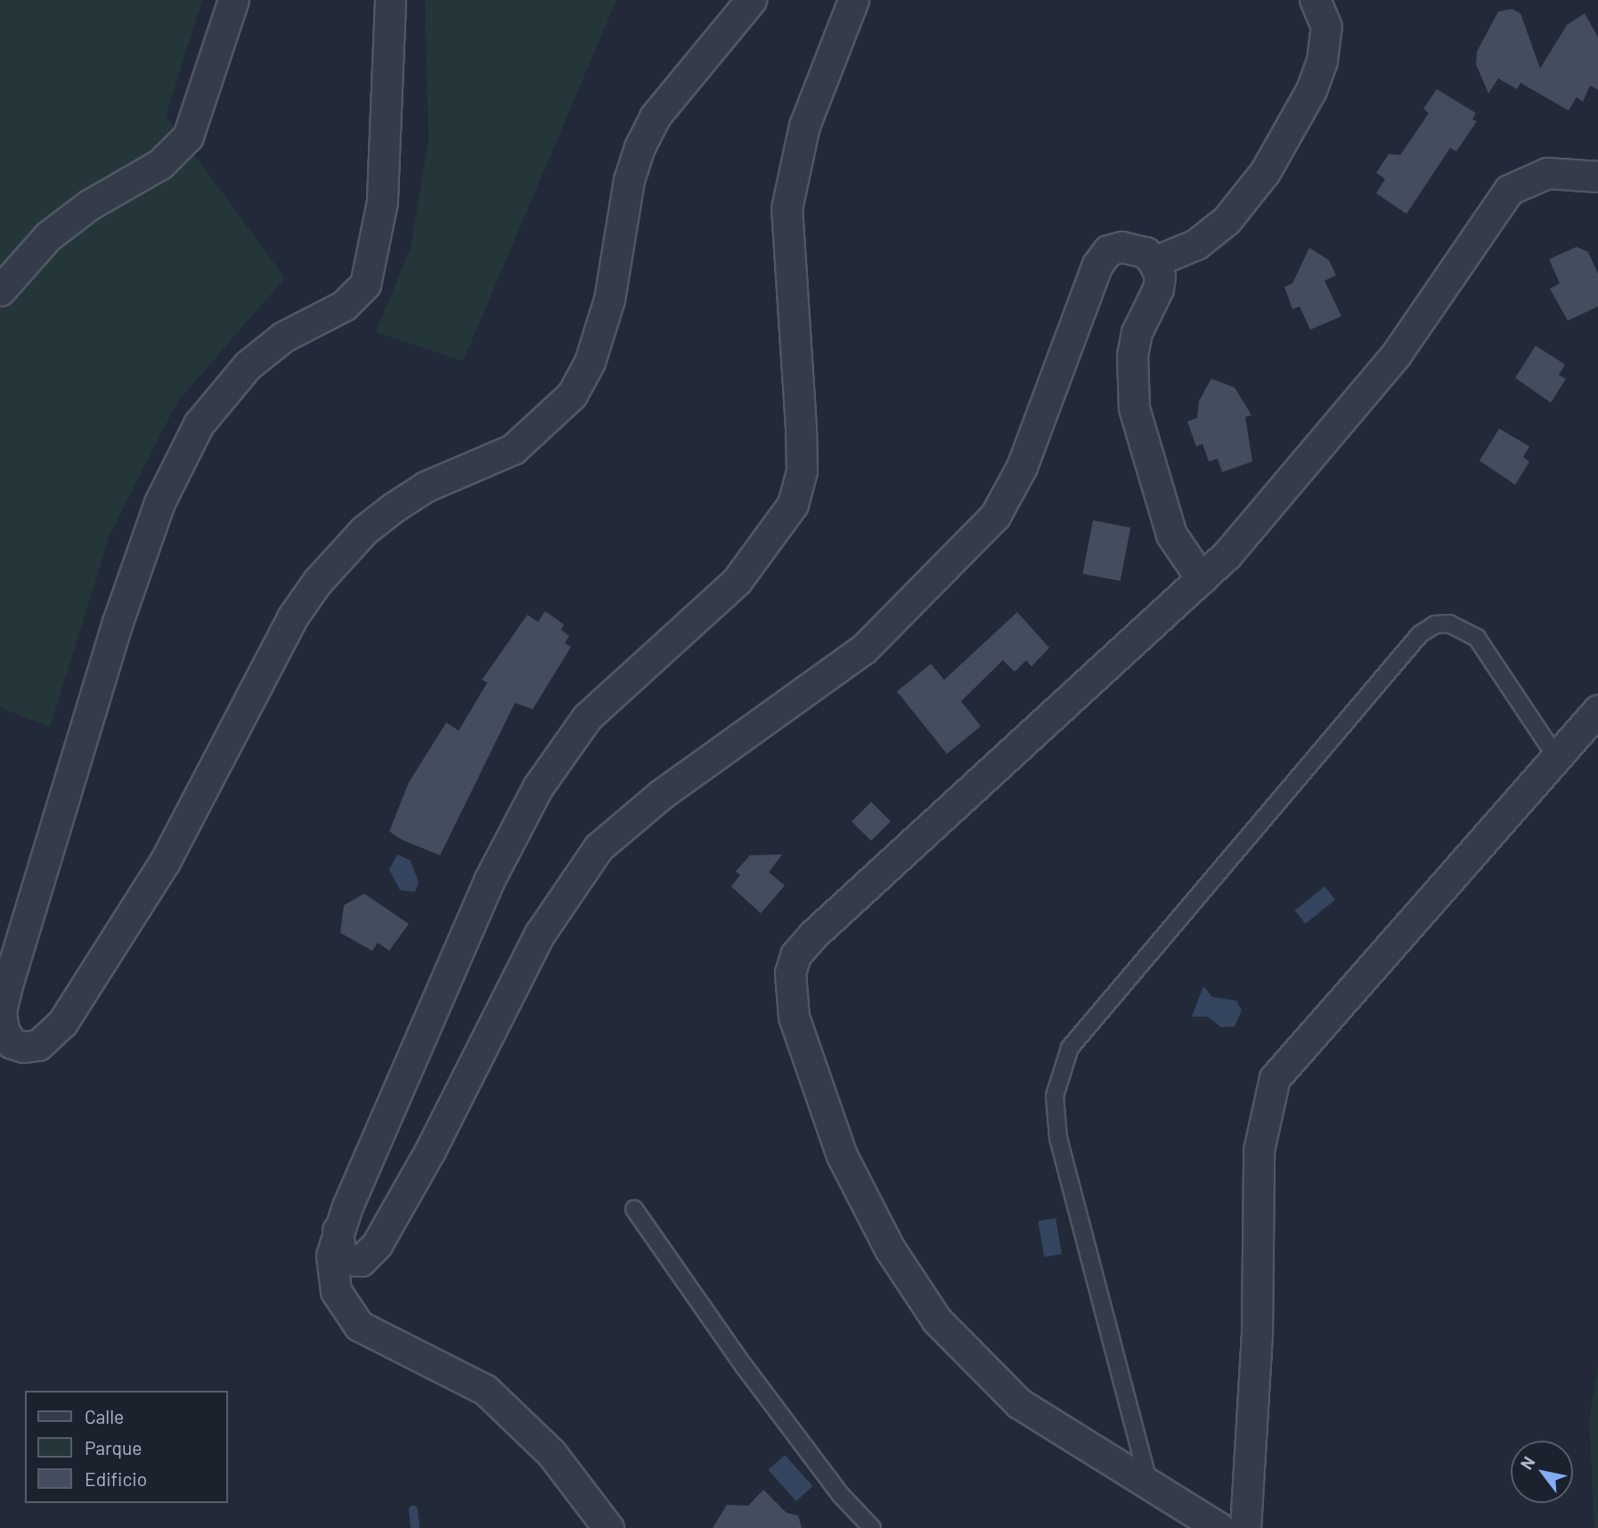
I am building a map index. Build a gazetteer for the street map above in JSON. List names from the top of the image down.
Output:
{
  "legend": ["Calle", "Parque", "Edificio"],
  "north": "top left"
}
